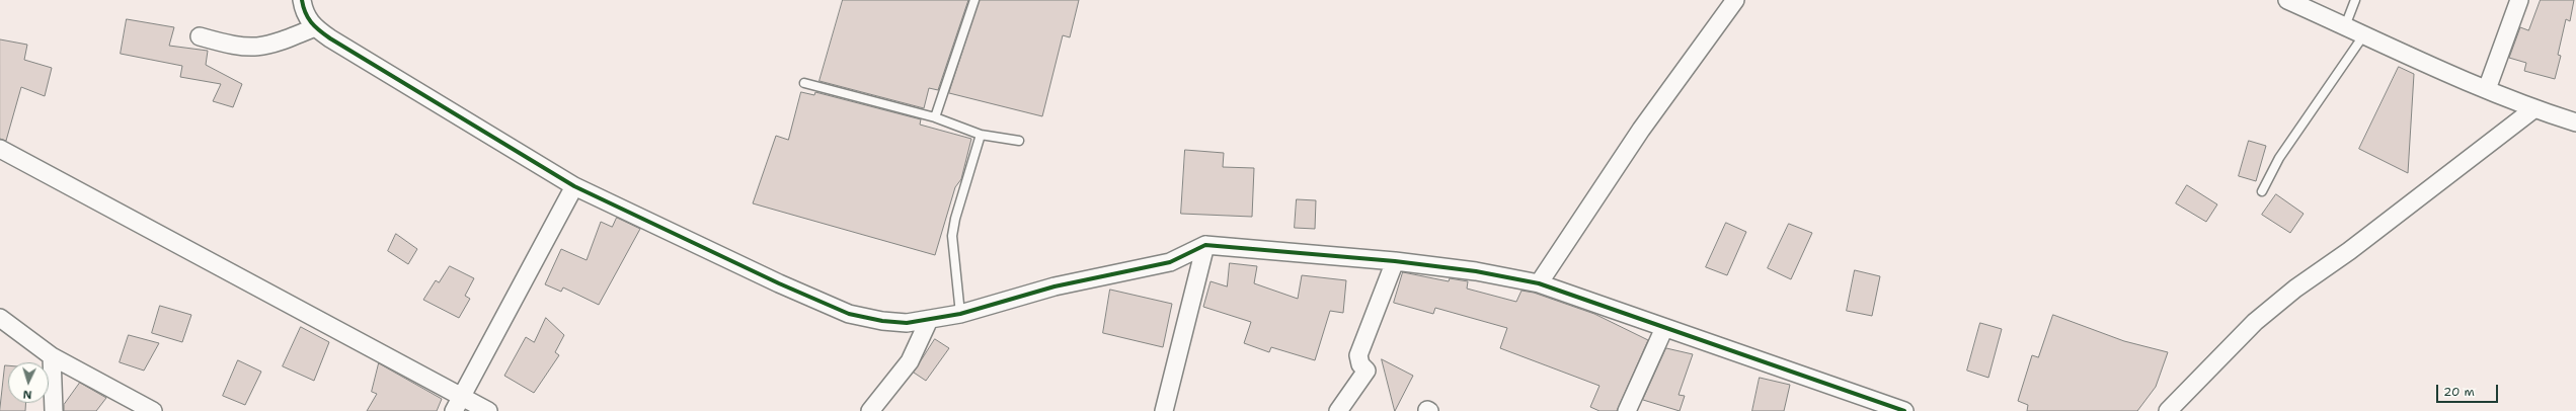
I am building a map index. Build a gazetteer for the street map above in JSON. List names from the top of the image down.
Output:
{
  "scale_bar": "20 m",
  "north": "bottom"
}
